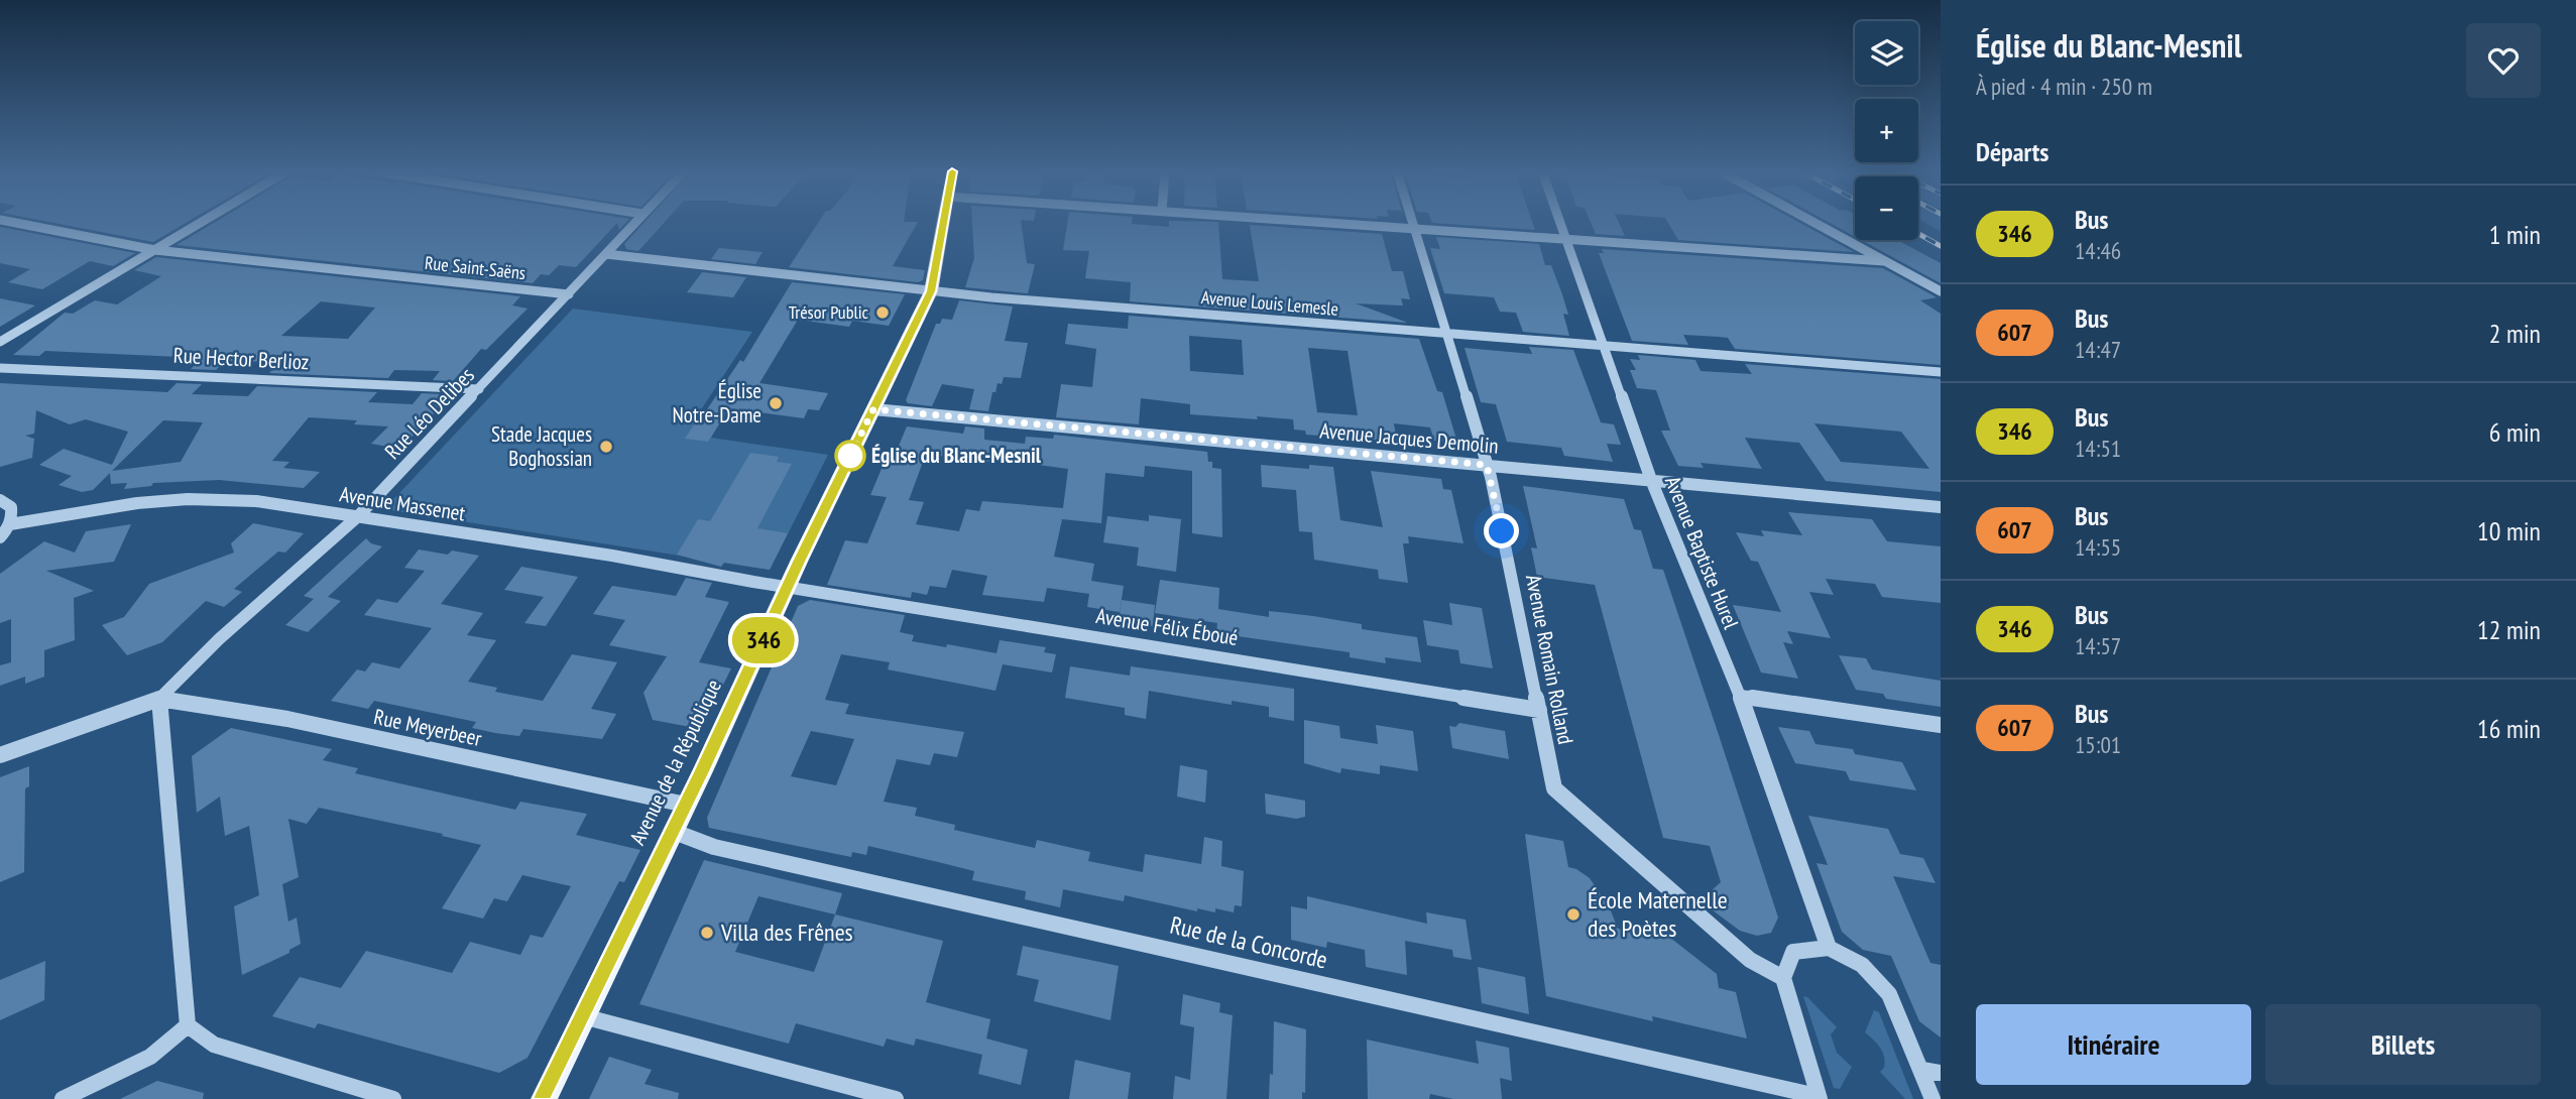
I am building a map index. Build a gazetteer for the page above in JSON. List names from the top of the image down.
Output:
{
  "streets": {
    "main road": ["Avenue de la République"],
    "street": [
      "Rue Saint-Saëns",
      "Avenue Louis Lemesle",
      "Rue Hector Berlioz",
      "Rue Léo Delibes",
      "Avenue Jacques Demolin",
      "Avenue Massenet",
      "Avenue Baptiste Hurel",
      "Avenue Félix Éboué",
      "Avenue Romain Rolland",
      "Rue Meyerbeer",
      "Rue de la Concorde"
    ]
  },
  "crossings": [
    ["Rue Saint-Saëns", "Rue Léo Delibes"],
    ["Avenue Louis Lemesle", "Avenue Baptiste Hurel"],
    ["Avenue Louis Lemesle", "Avenue Romain Rolland"],
    ["Avenue Louis Lemesle", "Avenue de la République"],
    ["Rue Hector Berlioz", "Rue Léo Delibes"],
    ["Rue Léo Delibes", "Avenue Massenet"],
    ["Rue Léo Delibes", "Rue Meyerbeer"],
    ["Avenue Jacques Demolin", "Avenue Baptiste Hurel"],
    ["Avenue Jacques Demolin", "Avenue Romain Rolland"],
    ["Avenue Jacques Demolin", "Avenue de la République"],
    ["Avenue Massenet", "Avenue Félix Éboué"],
    ["Avenue Massenet", "Avenue de la République"],
    ["Avenue Félix Éboué", "Avenue Romain Rolland"],
    ["Avenue Félix Éboué", "Avenue de la République"],
    ["Rue Meyerbeer", "Avenue de la République"],
    ["Avenue de la République", "Rue de la Concorde"]
  ],
  "places": [
    "Trésor Public",
    "Église Notre-Dame",
    "Stade Jacques Boghossian",
    "Église du Blanc-Mesnil",
    "École Maternelle des Poètes",
    "Villa des Frênes"
  ],
  "lines": ["bus line 346"],
  "page": {
    "on_map": "346",
    "heading": [
      ["Église du Blanc-Mesnil", "À pied · 4 min · 250 m"],
      "Départs"
    ],
    "map_buttons": ["+", "−"],
    "list": [
      {
        "mark": "346",
        "name": "Bus",
        "note": "14:46",
        "value": "1 min"
      },
      {
        "mark": "607",
        "name": "Bus",
        "note": "14:47",
        "value": "2 min"
      },
      {
        "mark": "346",
        "name": "Bus",
        "note": "14:51",
        "value": "6 min"
      },
      {
        "mark": "607",
        "name": "Bus",
        "note": "14:55",
        "value": "10 min"
      },
      {
        "mark": "346",
        "name": "Bus",
        "note": "14:57",
        "value": "12 min"
      },
      {
        "mark": "607",
        "name": "Bus",
        "note": "15:01",
        "value": "16 min"
      }
    ],
    "buttons": ["Itinéraire", "Billets"]
  }
}
